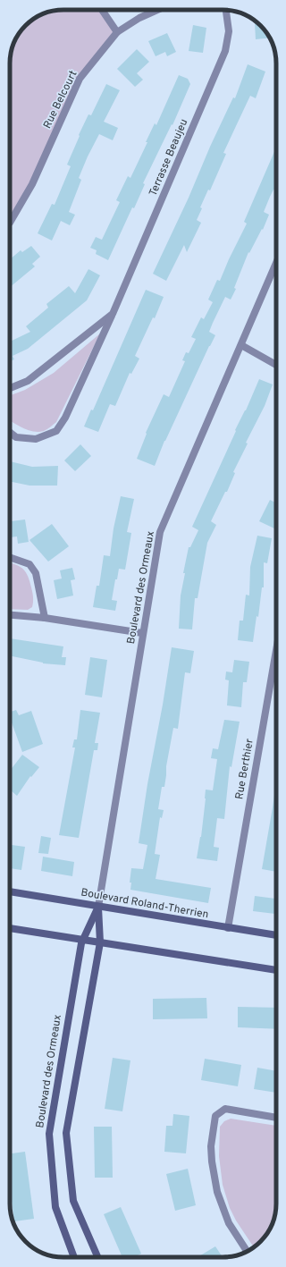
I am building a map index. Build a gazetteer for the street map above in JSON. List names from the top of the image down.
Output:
{
  "streets": {
    "street": [
      "Rue Belcourt",
      "Terrasse Beaujeu",
      "Boulevard des Ormeaux",
      "Rue Berthier",
      "Boulevard Roland-Therrien"
    ]
  },
  "crossings": [
    ["Boulevard des Ormeaux", "Boulevard Roland-Therrien"],
    ["Rue Berthier", "Boulevard Roland-Therrien"]
  ]
}
